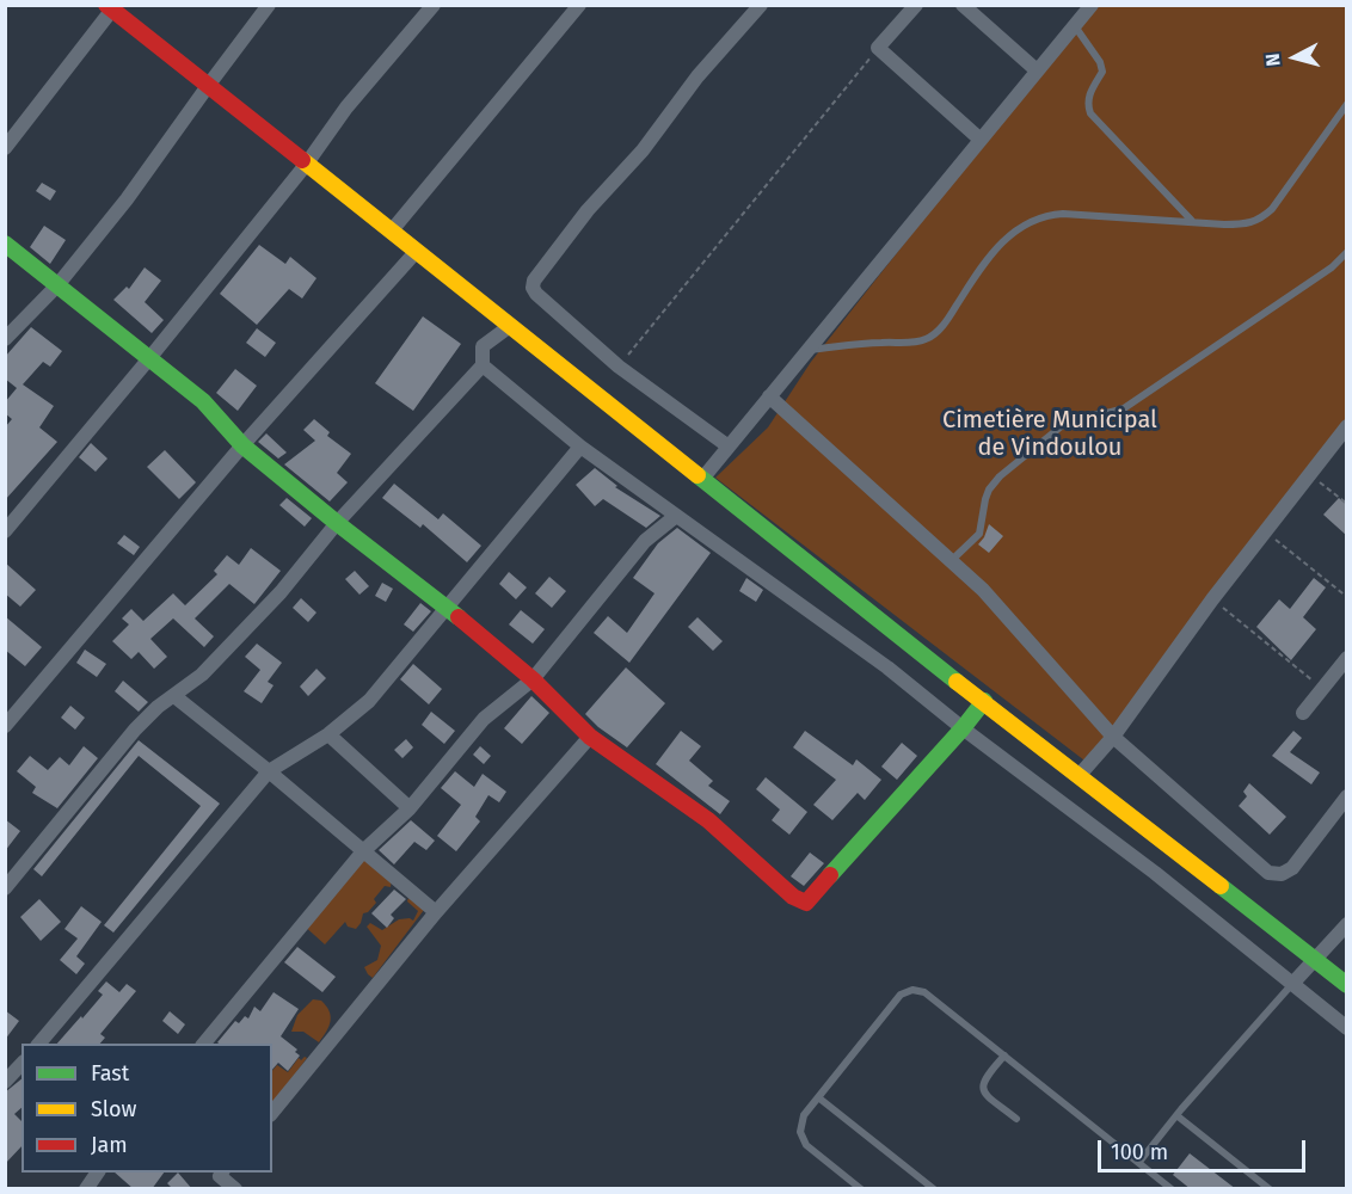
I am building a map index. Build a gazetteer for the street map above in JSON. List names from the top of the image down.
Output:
{
  "parks": ["Cimetière Municipal de Vindoulou"],
  "legend": ["Fast", "Slow", "Jam"],
  "scale_bar": "100 m",
  "north": "left"
}
